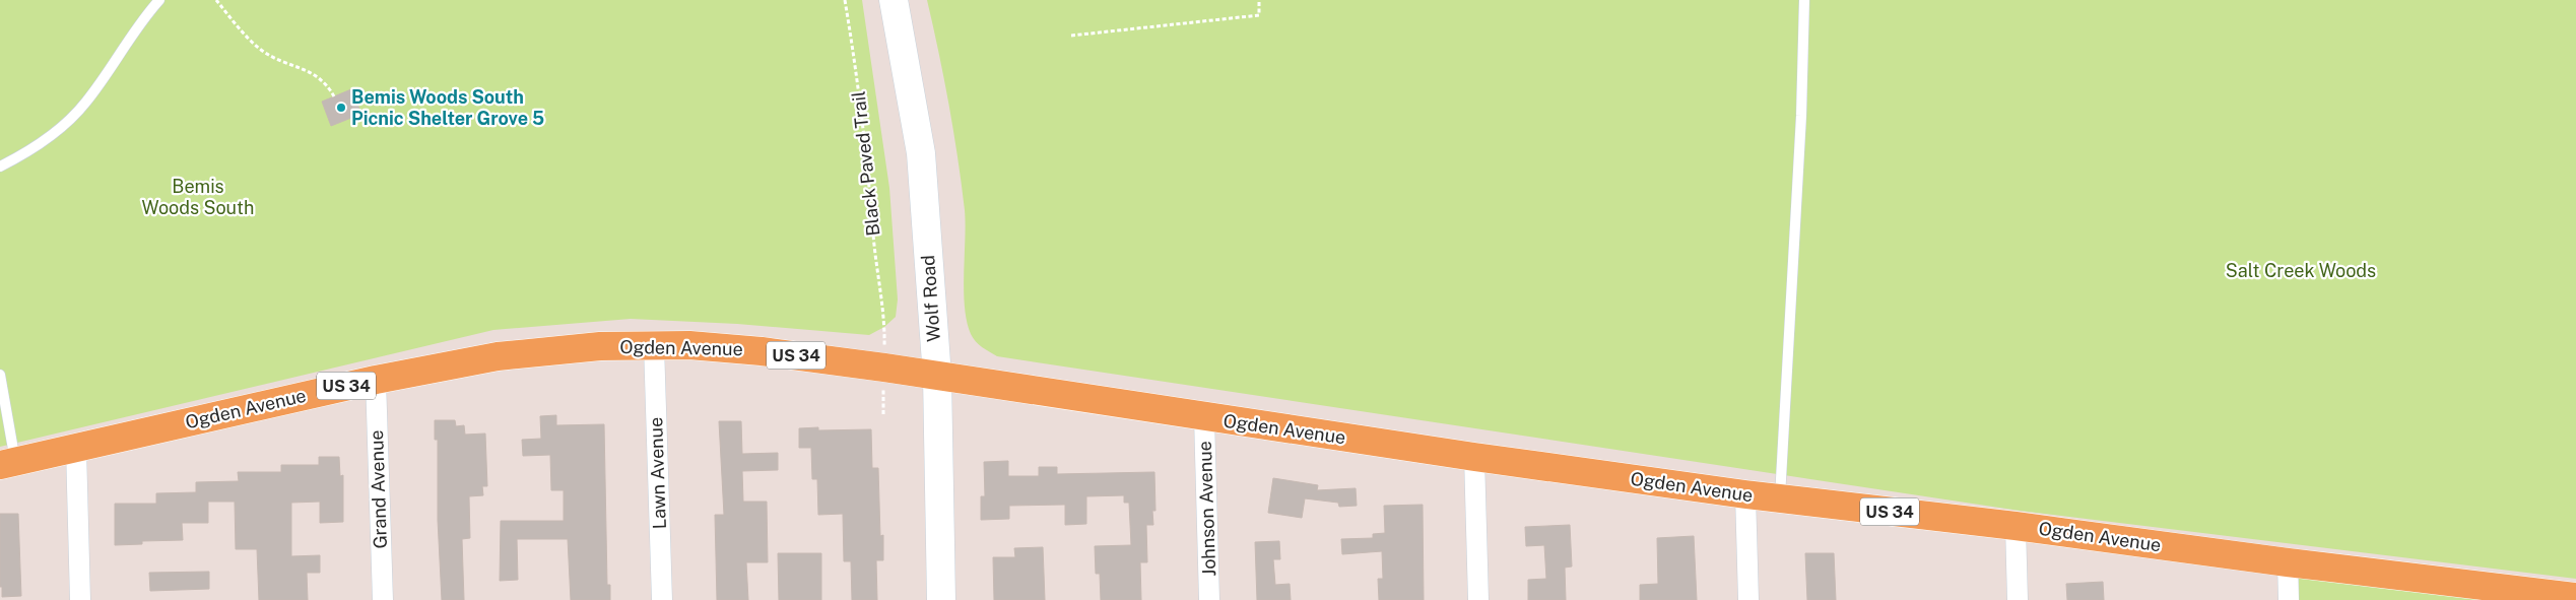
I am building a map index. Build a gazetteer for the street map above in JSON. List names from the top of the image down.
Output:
{
  "streets": {
    "main road": ["Wolf Road", "Ogden Avenue", "US 34"],
    "street": ["Lawn Avenue", "Grand Avenue", "Johnson Avenue"],
    "path": ["Black Paved Trail"]
  },
  "crossings": [
    ["Wolf Road", "Ogden Avenue"],
    ["Ogden Avenue", "Lawn Avenue"],
    ["Ogden Avenue", "Grand Avenue"],
    ["Ogden Avenue", "Johnson Avenue"]
  ],
  "parks": ["Bemis Woods South", "Salt Creek Woods"],
  "places": ["Bemis Woods South Picnic Shelter Grove 5"]
}
